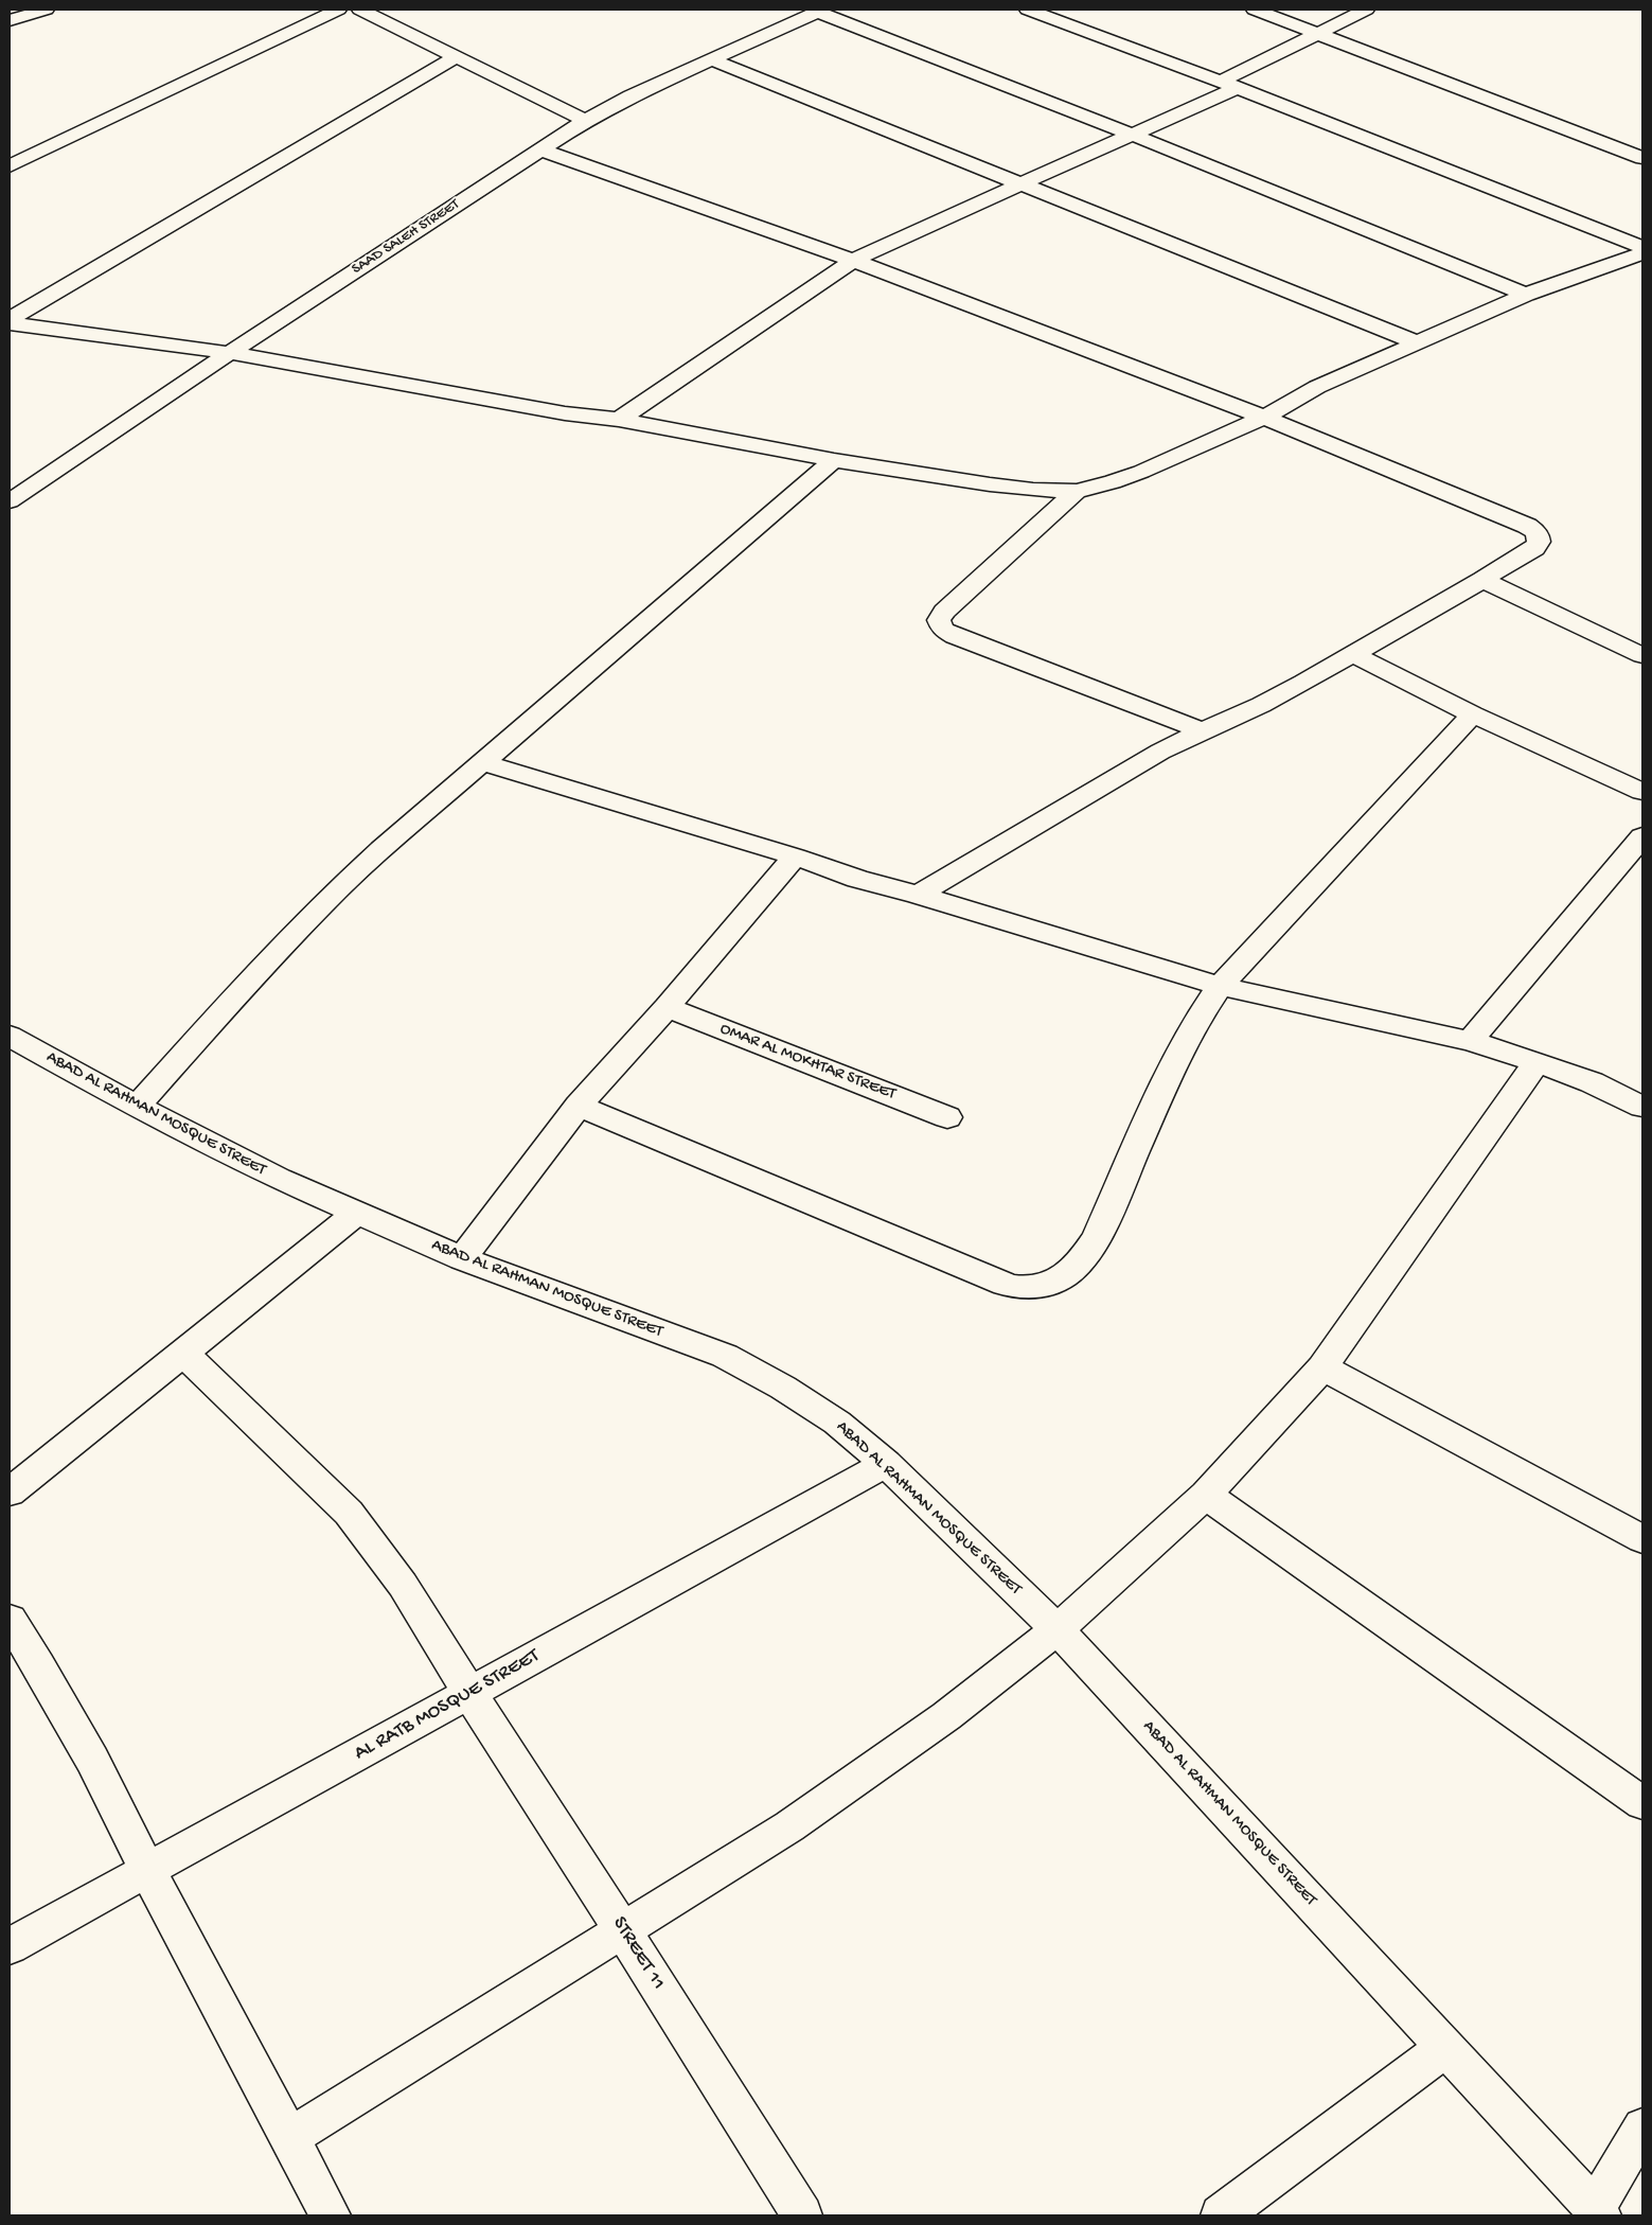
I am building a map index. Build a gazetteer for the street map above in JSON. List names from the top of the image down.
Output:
{
  "streets": {
    "street": [
      "SAAD SALEH STREET",
      "OMAR AL MOKHTAR STREET",
      "ABAD AL RAHMAN MOSQUE STREET",
      "AL RATB MOSQUE STREET",
      "STREET 11"
    ]
  },
  "crossings": [
    ["ABAD AL RAHMAN MOSQUE STREET", "AL RATB MOSQUE STREET"],
    ["AL RATB MOSQUE STREET", "STREET 11"]
  ]
}
